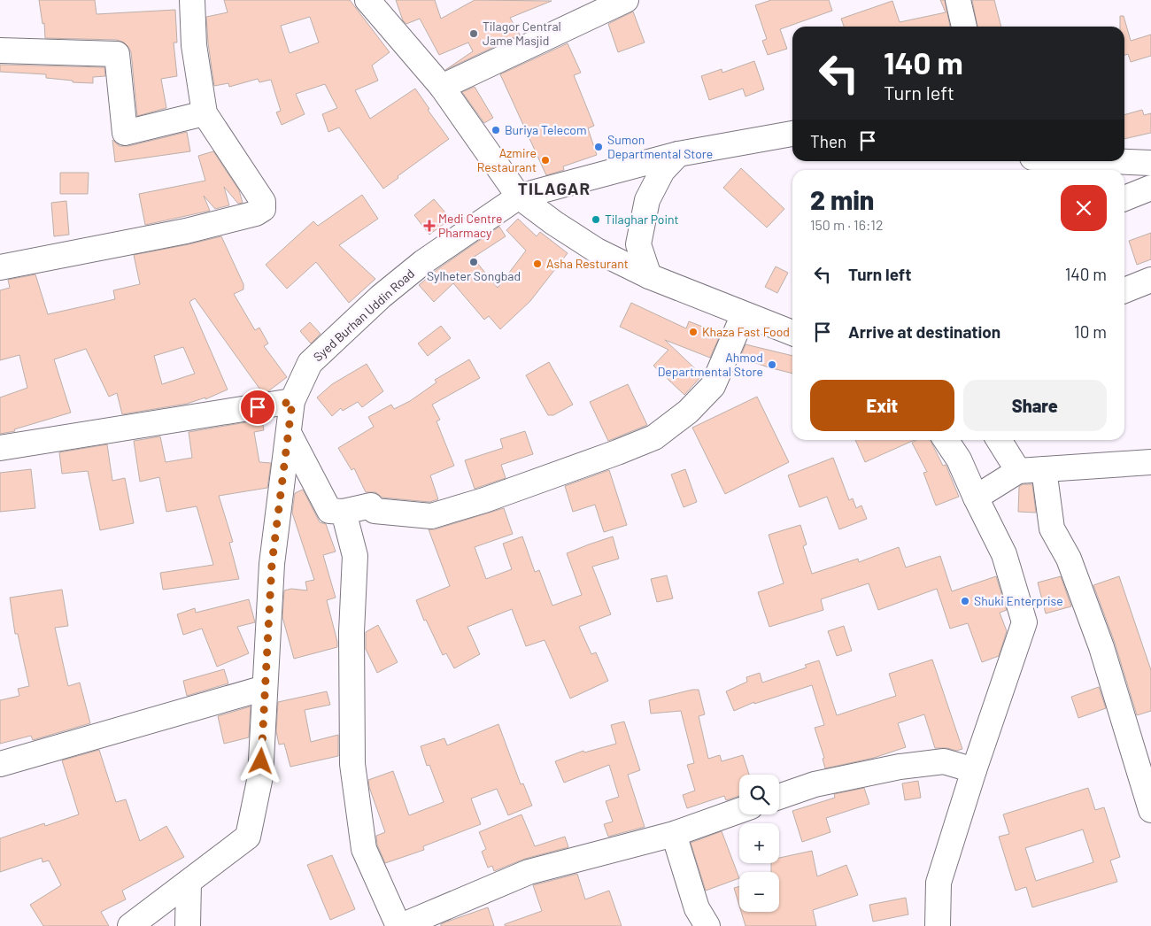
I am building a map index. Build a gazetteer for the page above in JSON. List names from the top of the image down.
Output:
{
  "streets": {
    "main road": ["Syed Burhan Uddin Road"]
  },
  "districts": ["TILAGAR"],
  "places": {
    "other": [
      "Tilagor Central Jame Masjid",
      "Buriya Telecom",
      "Sumon Departmental Store",
      "Azmire Restaurant",
      "Tilaghar Point",
      "Sylheter Songbad",
      "Asha Resturant",
      "Khaza Fast Food",
      "Ahmod Departmental Store",
      "Shuki Enterprise"
    ],
    "health": ["Medi Centre Pharmacy"]
  },
  "page": {
    "turn": ["140 m", "Turn left"],
    "then": "Then",
    "heading": ["2 min", "150 m · 16:12"],
    "list": [
      {
        "name": "Turn left",
        "value": "140 m"
      },
      {
        "name": "Arrive at destination",
        "value": "10 m"
      }
    ],
    "buttons": ["Exit", "Share"],
    "map_buttons": ["+", "−"]
  }
}
